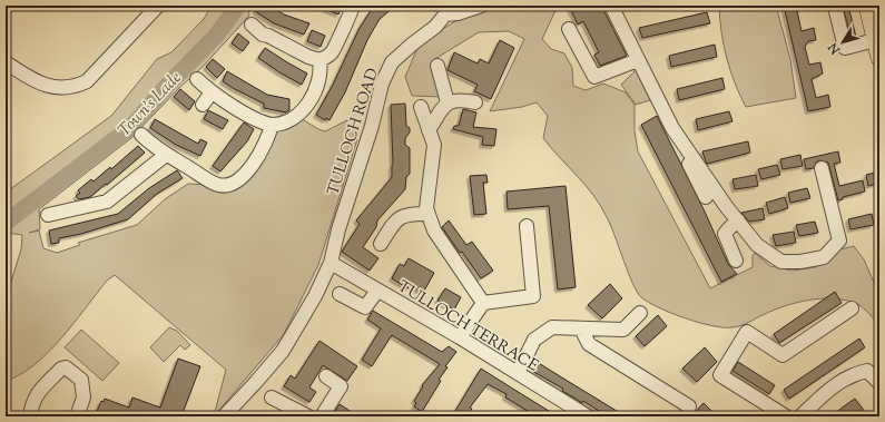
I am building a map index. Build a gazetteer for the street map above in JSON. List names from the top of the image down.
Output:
{
  "streets": {
    "street": ["TULLOCH ROAD", "TULLOCH TERRACE"]
  },
  "crossings": [
    ["TULLOCH ROAD", "TULLOCH TERRACE"]
  ],
  "water": ["Town's Lade"],
  "north": "bottom left"
}
